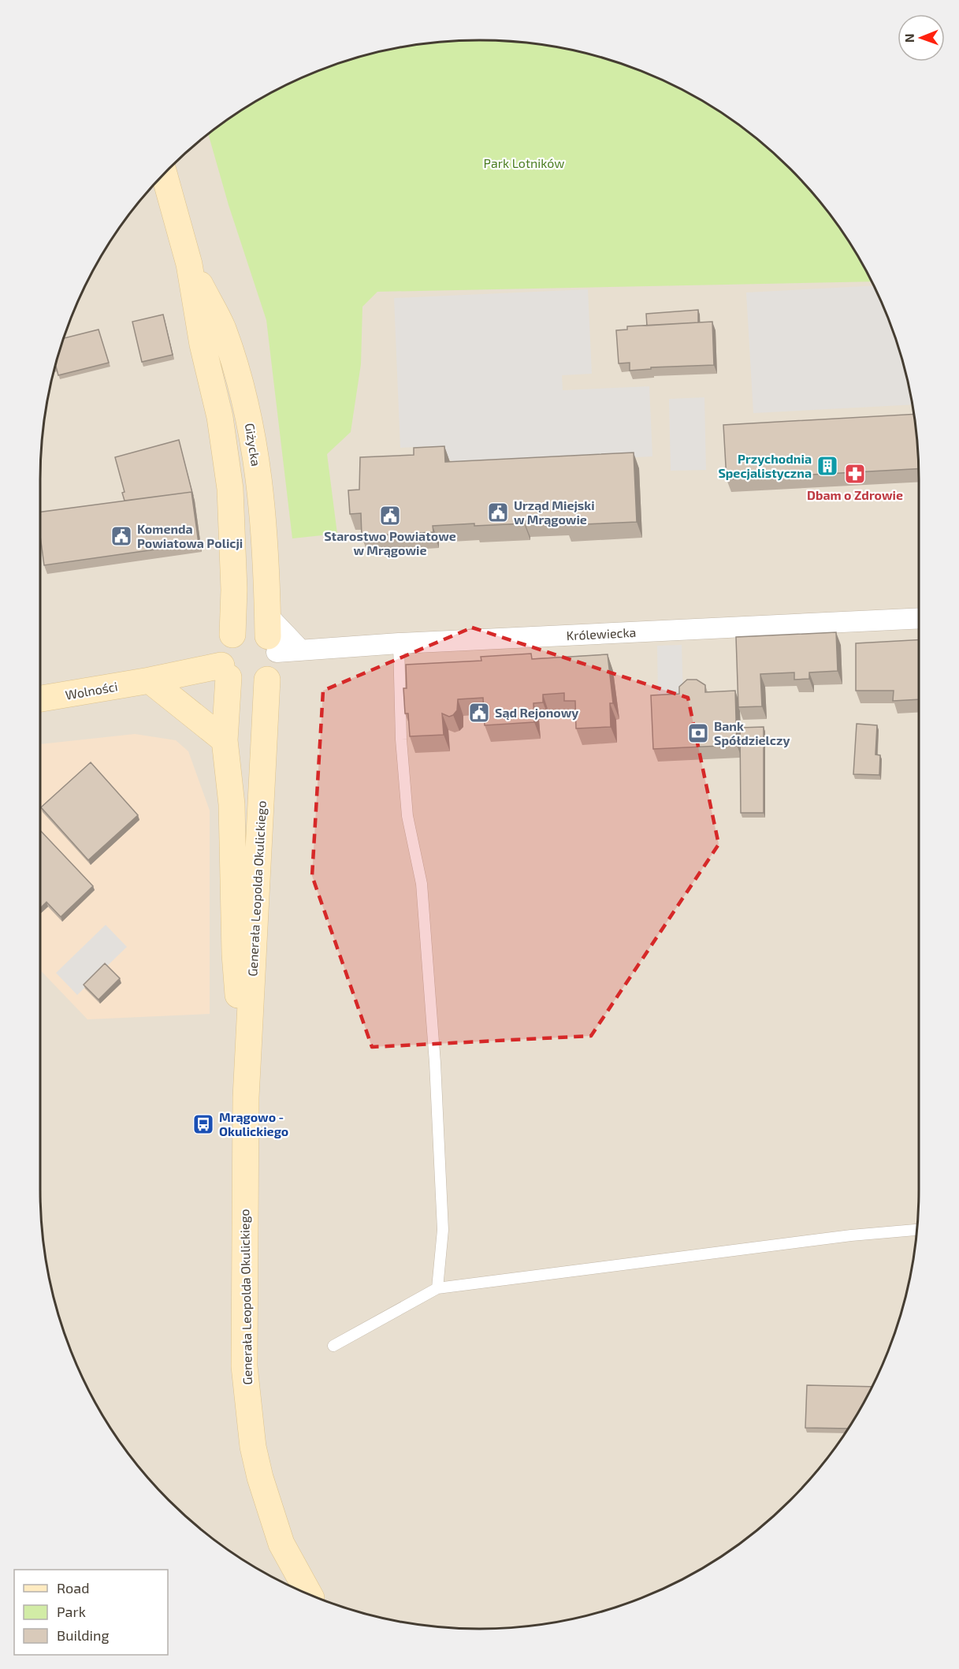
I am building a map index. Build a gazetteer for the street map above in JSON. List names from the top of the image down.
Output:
{
  "streets": {
    "street": [
      "Giżycka",
      "Królewiecka",
      "Wolności",
      "Generała Leopolda Okulickiego"
    ]
  },
  "crossings": [
    ["Giżycka", "Królewiecka"],
    ["Giżycka", "Wolności"],
    ["Giżycka", "Generała Leopolda Okulickiego"],
    ["Królewiecka", "Wolności"],
    ["Królewiecka", "Generała Leopolda Okulickiego"],
    ["Wolności", "Generała Leopolda Okulickiego"]
  ],
  "parks": ["Park Lotników"],
  "places": {
    "building": ["Przychodnia Specjalistyczna"],
    "pharmacy": ["Dbam o Zdrowie"],
    "public building": [
      "Urząd Miejski w Mrągowie",
      "Starostwo Powiatowe w Mrągowie",
      "Komenda Powiatowa Policji",
      "Sąd Rejonowy"
    ],
    "bank": ["Bank Spółdzielczy"],
    "bus stop": ["Mrągowo - Okulickiego"]
  },
  "legend": ["Road", "Park", "Building"],
  "north": "left"
}
